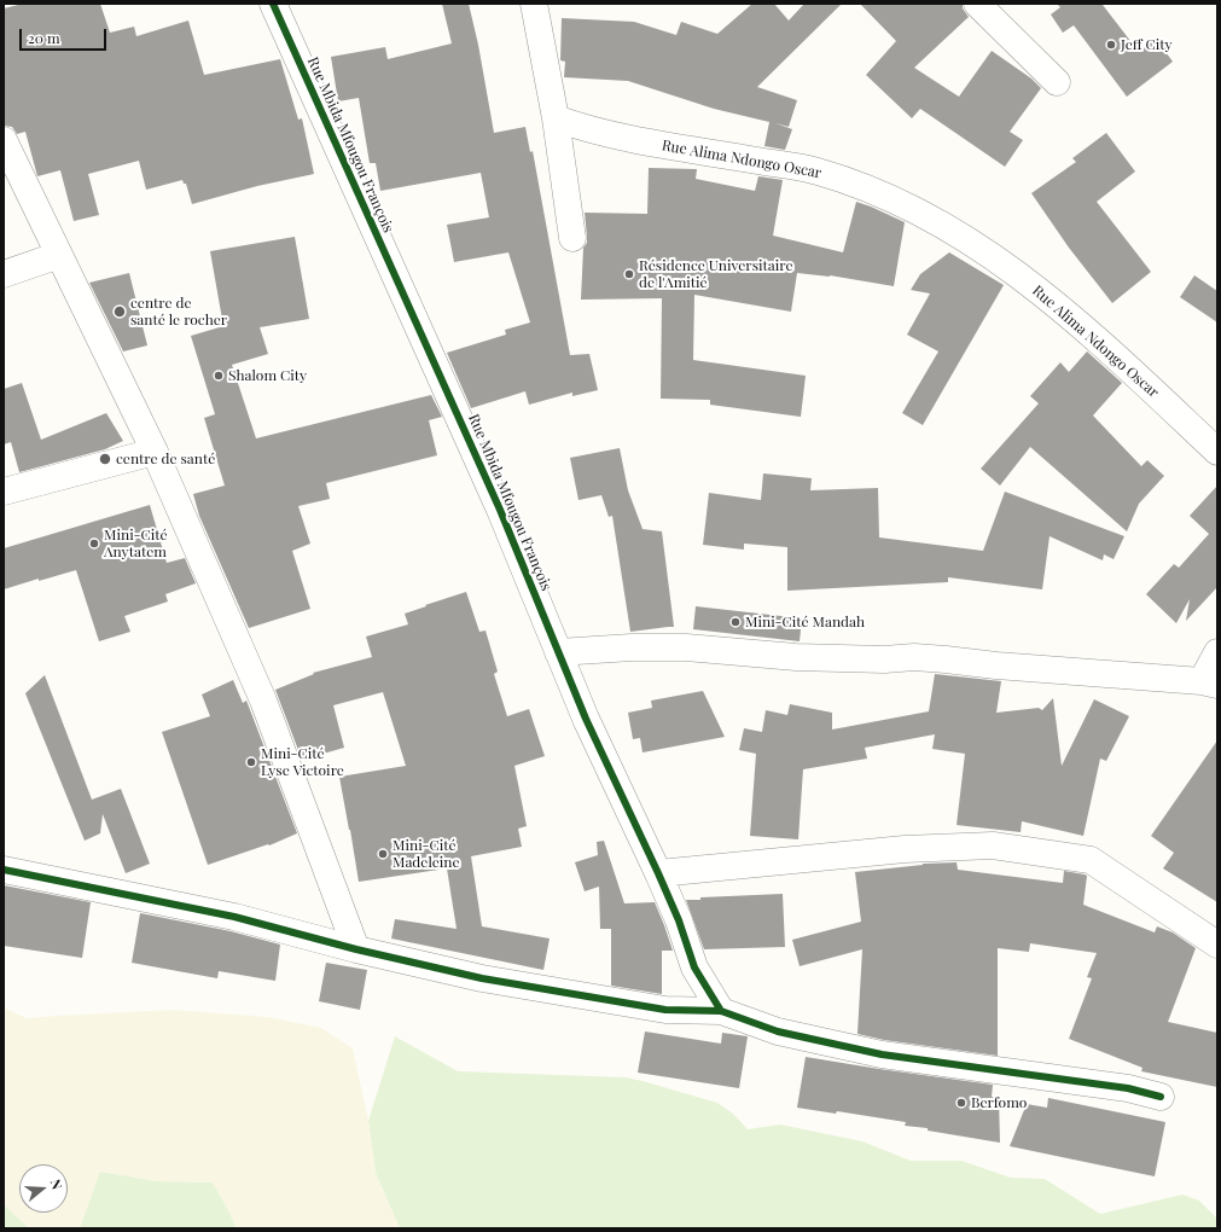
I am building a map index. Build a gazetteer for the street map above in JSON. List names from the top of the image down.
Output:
{
  "streets": {
    "street": ["Rue Mbida Mfougou François", "Rue Alima Ndongo Oscar"]
  },
  "places": [
    "Jeff City",
    "Résidence Universitaire de l'Amitié",
    "centre de santé le rocher",
    "Shalom City",
    "centre de santé",
    "Mini-Cité Anytatem",
    "Mini-Cité Mandah",
    "Mini-Cité Lyse Victoire",
    "Mini-Cité Madeleine",
    "Berfomo"
  ],
  "scale_bar": "20 m",
  "north": "right"
}
